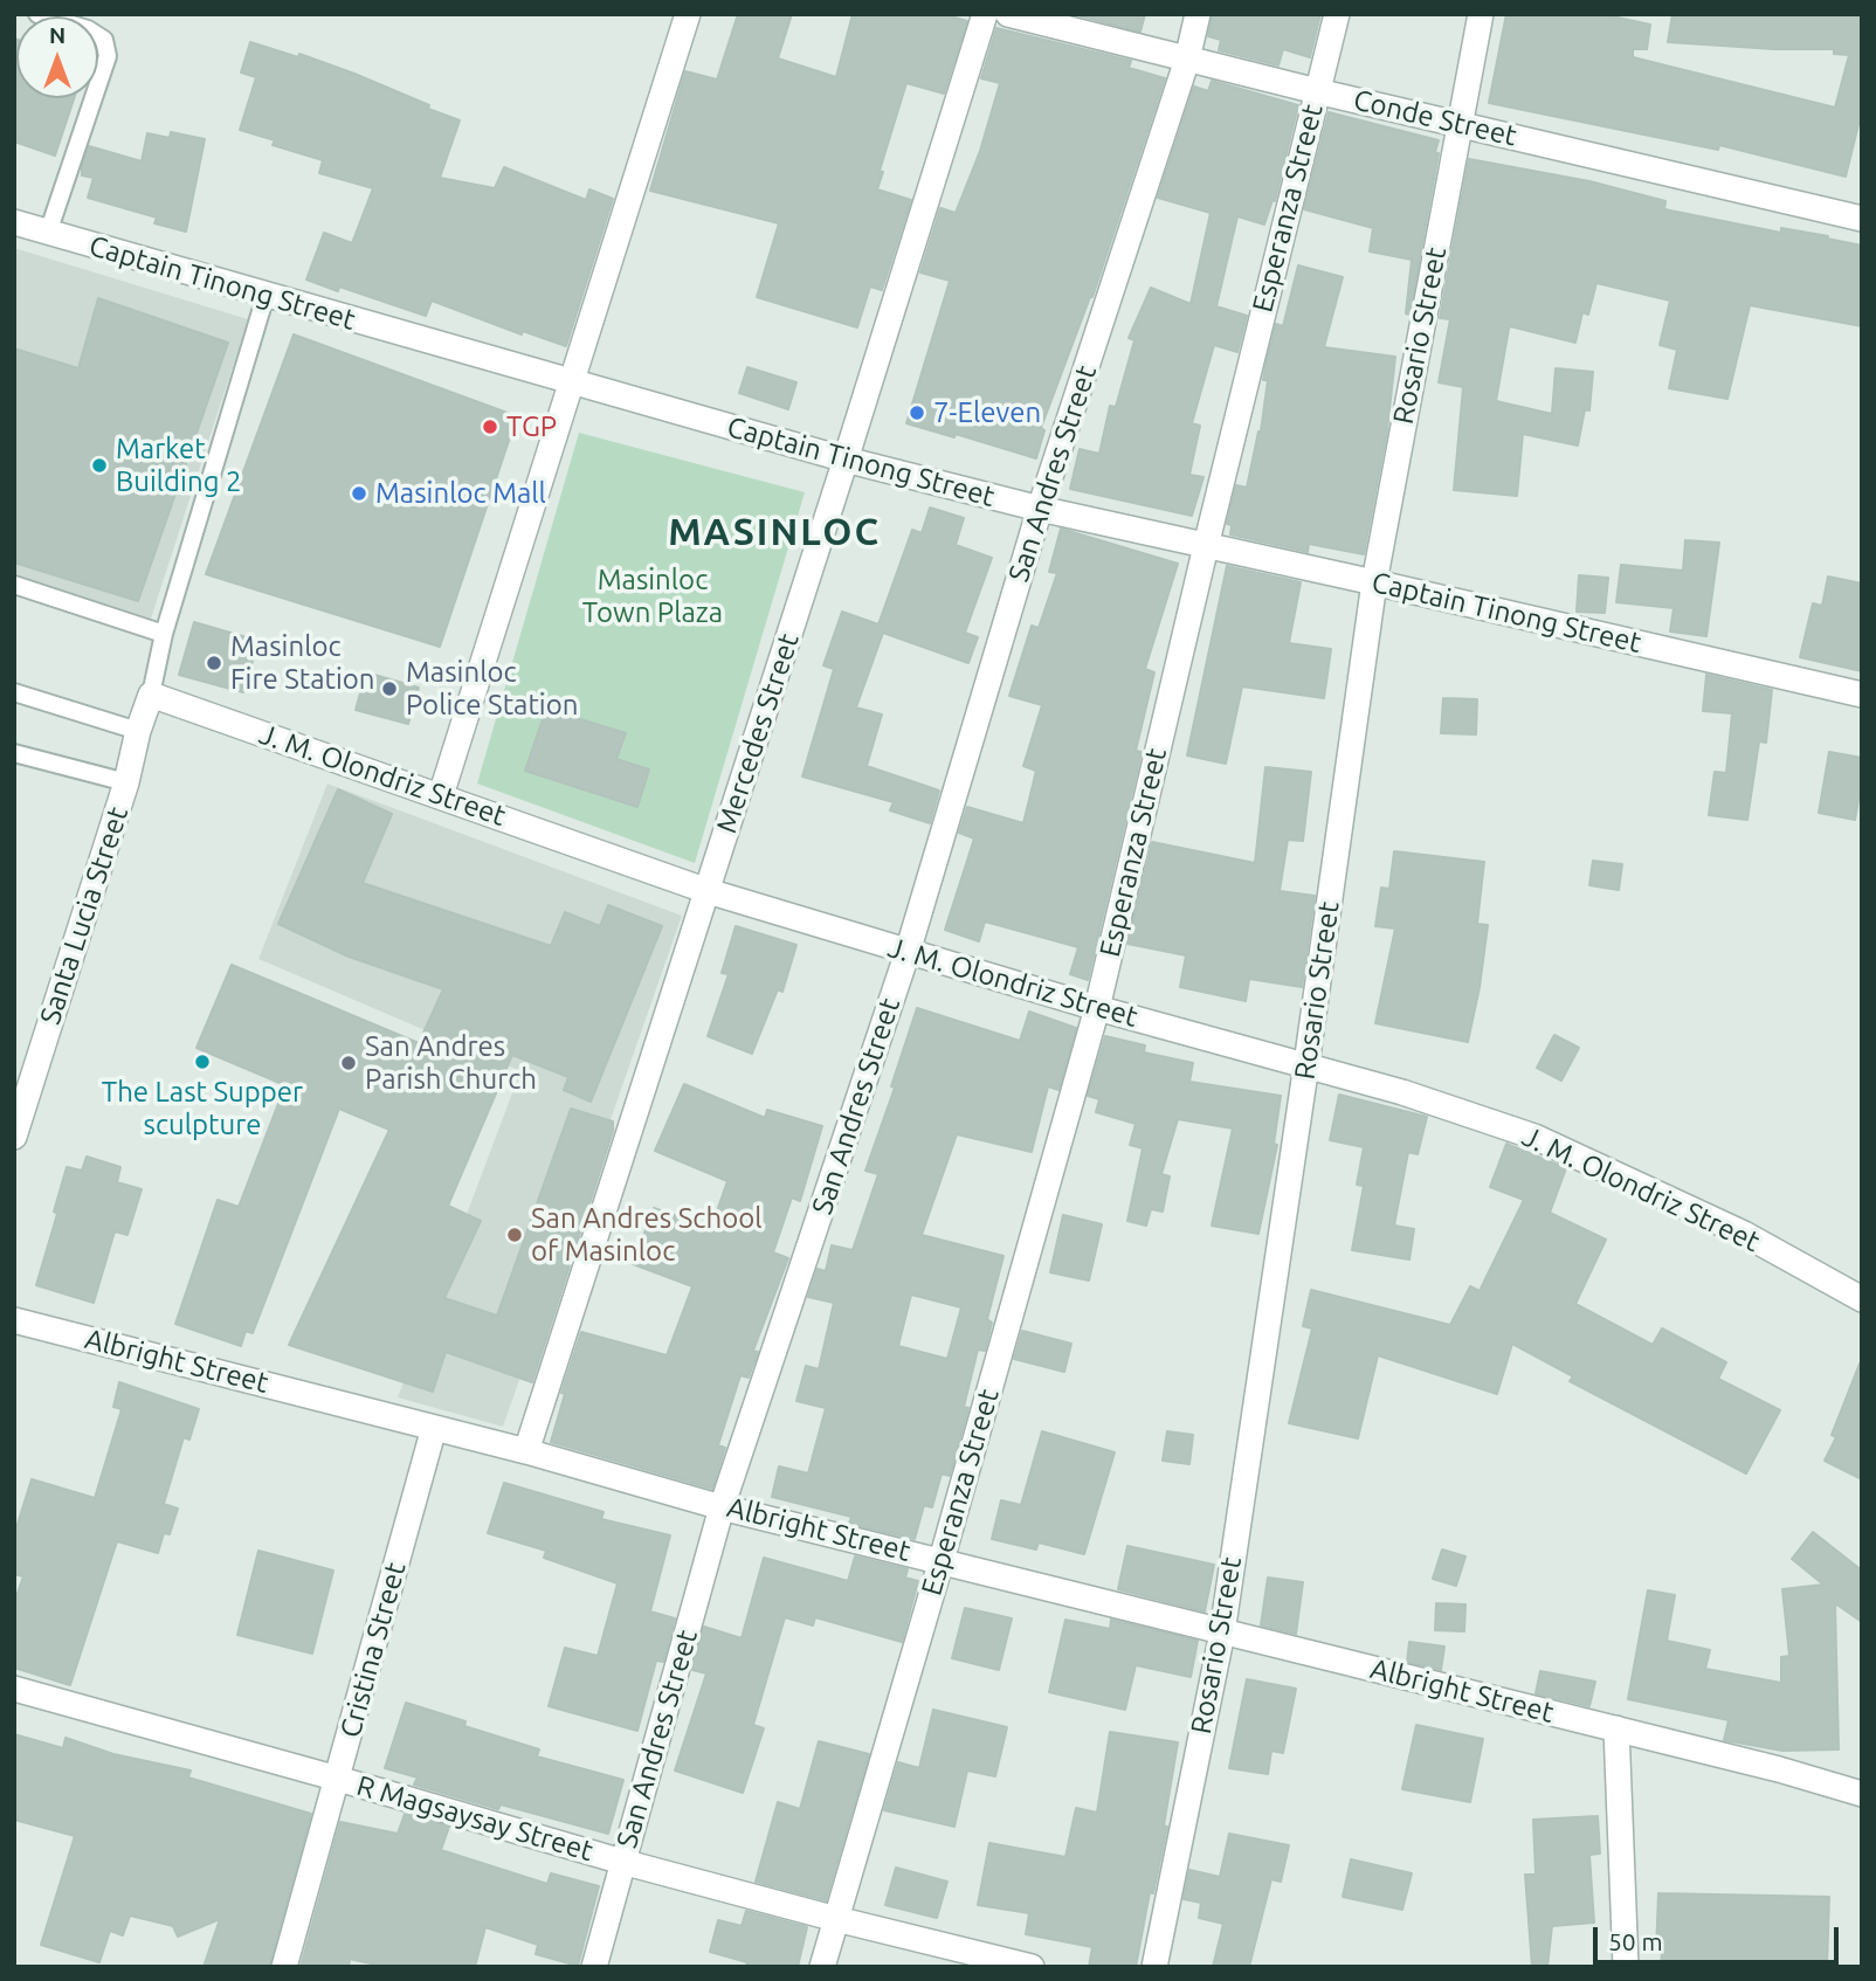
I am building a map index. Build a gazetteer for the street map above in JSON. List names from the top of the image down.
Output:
{
  "streets": {
    "street": [
      "Conde Street",
      "Esperanza Street",
      "Captain Tinong Street",
      "Rosario Street",
      "San Andres Street",
      "Mercedes Street",
      "J. M. Olondriz Street",
      "Santa Lucia Street",
      "Albright Street",
      "Cristina Street",
      "R Magsaysay Street"
    ]
  },
  "crossings": [
    ["Conde Street", "Esperanza Street"],
    ["Conde Street", "Rosario Street"],
    ["Conde Street", "San Andres Street"],
    ["Esperanza Street", "Captain Tinong Street"],
    ["Esperanza Street", "J. M. Olondriz Street"],
    ["Esperanza Street", "Albright Street"],
    ["Esperanza Street", "R Magsaysay Street"],
    ["Captain Tinong Street", "Rosario Street"],
    ["Captain Tinong Street", "San Andres Street"],
    ["Captain Tinong Street", "Mercedes Street"],
    ["Rosario Street", "J. M. Olondriz Street"],
    ["Rosario Street", "Albright Street"],
    ["San Andres Street", "J. M. Olondriz Street"],
    ["San Andres Street", "Albright Street"],
    ["San Andres Street", "R Magsaysay Street"],
    ["Mercedes Street", "J. M. Olondriz Street"],
    ["Mercedes Street", "Albright Street"],
    ["J. M. Olondriz Street", "Santa Lucia Street"],
    ["Albright Street", "Cristina Street"],
    ["Cristina Street", "R Magsaysay Street"]
  ],
  "districts": ["MASINLOC"],
  "parks": ["Masinloc Town Plaza"],
  "places": [
    "7-Eleven",
    "TGP",
    "Market Building 2",
    "Masinloc Mall",
    "Masinloc Fire Station",
    "Masinloc Police Station",
    "The Last Supper sculpture",
    "San Andres Parish Church",
    "San Andres School of Masinloc"
  ],
  "scale_bar": "50 m",
  "north": "top"
}
